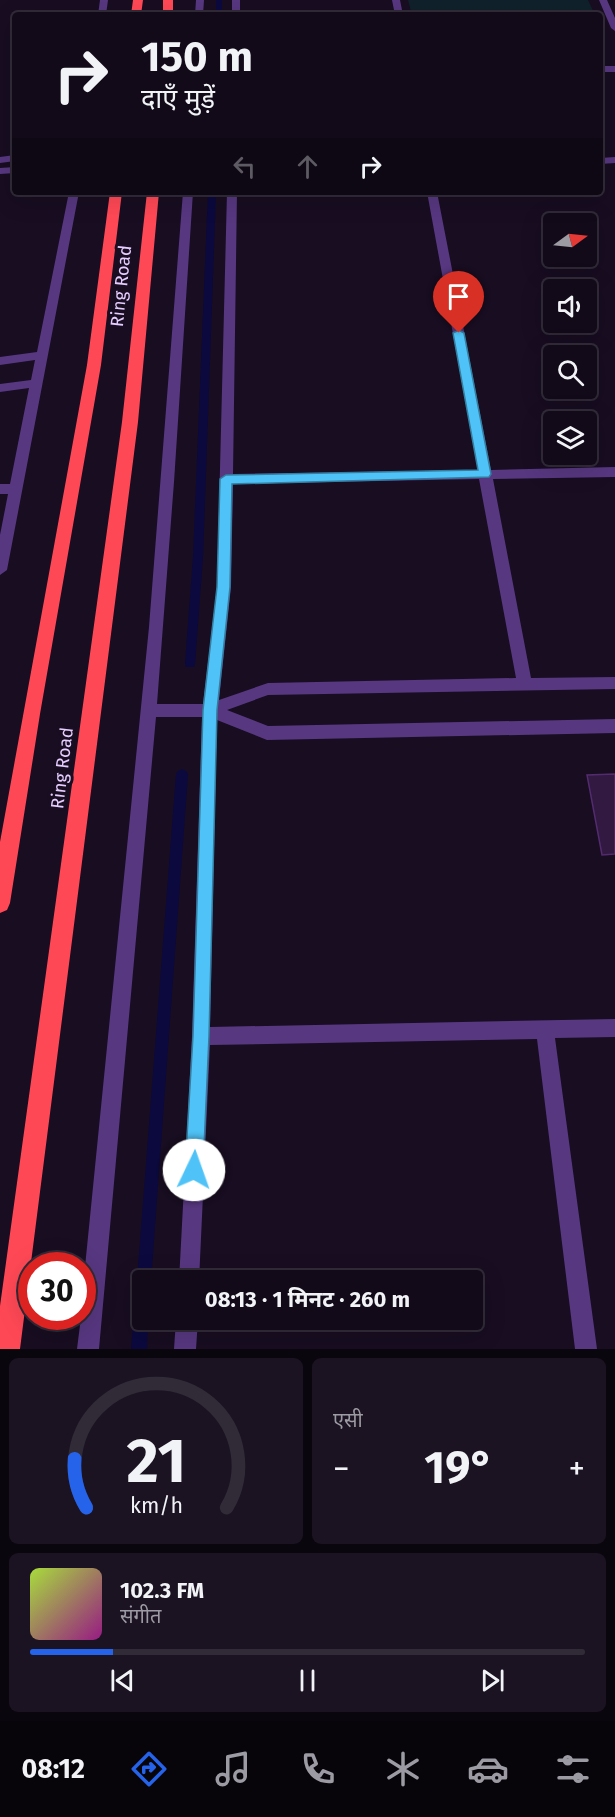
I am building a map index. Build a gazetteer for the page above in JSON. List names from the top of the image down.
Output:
{
  "streets": {
    "highway": ["Ring Road"]
  },
  "north": "right",
  "page": {
    "turn": ["150 m", "दाएँ मुड़ें"],
    "limit": "30",
    "trip": "08:13 · 1 मिनट · 260 m",
    "tile": "एसी",
    "heat": ["−", "19°", "+"],
    "song": ["102.3 FM", "संगीत"],
    "tabs": "08:12",
    "gauge": ["21", "km/h"]
  }
}
